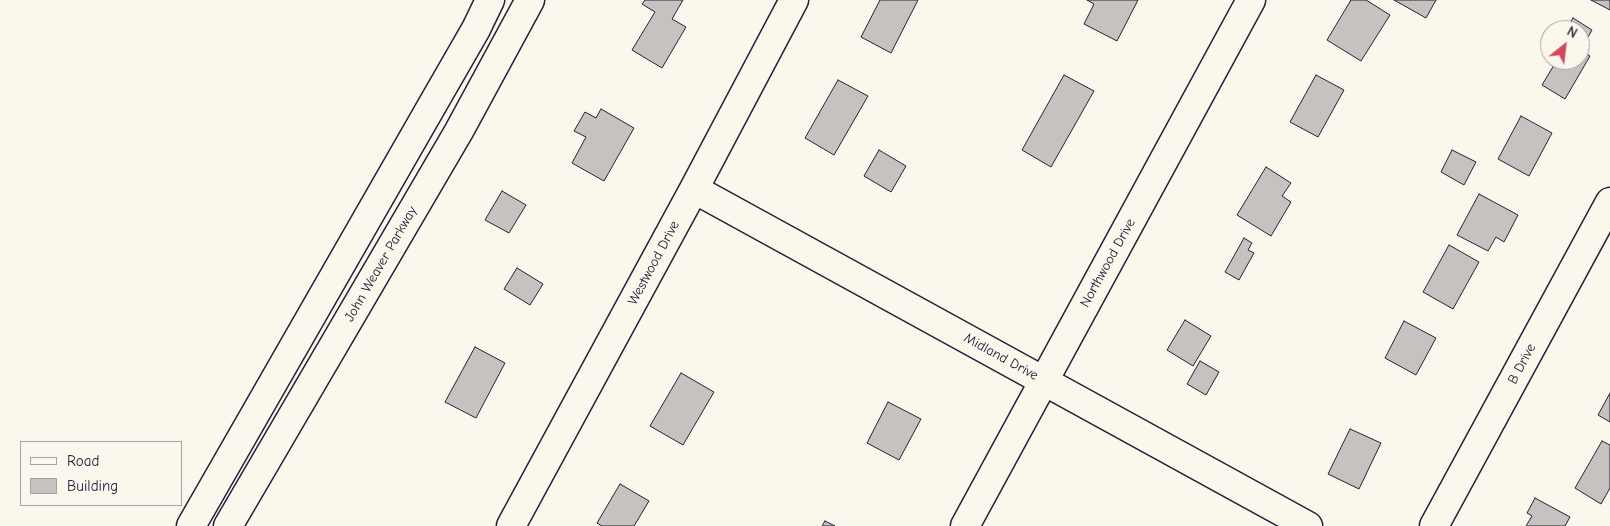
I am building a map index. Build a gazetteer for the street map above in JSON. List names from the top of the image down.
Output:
{
  "streets": {
    "street": [
      "Westwood Drive",
      "Northwood Drive",
      "John Weaver Parkway",
      "Midland Drive",
      "B Drive"
    ]
  },
  "crossings": [
    ["Westwood Drive", "Midland Drive"],
    ["Northwood Drive", "Midland Drive"]
  ],
  "legend": ["Road", "Building"],
  "north": "top right"
}
